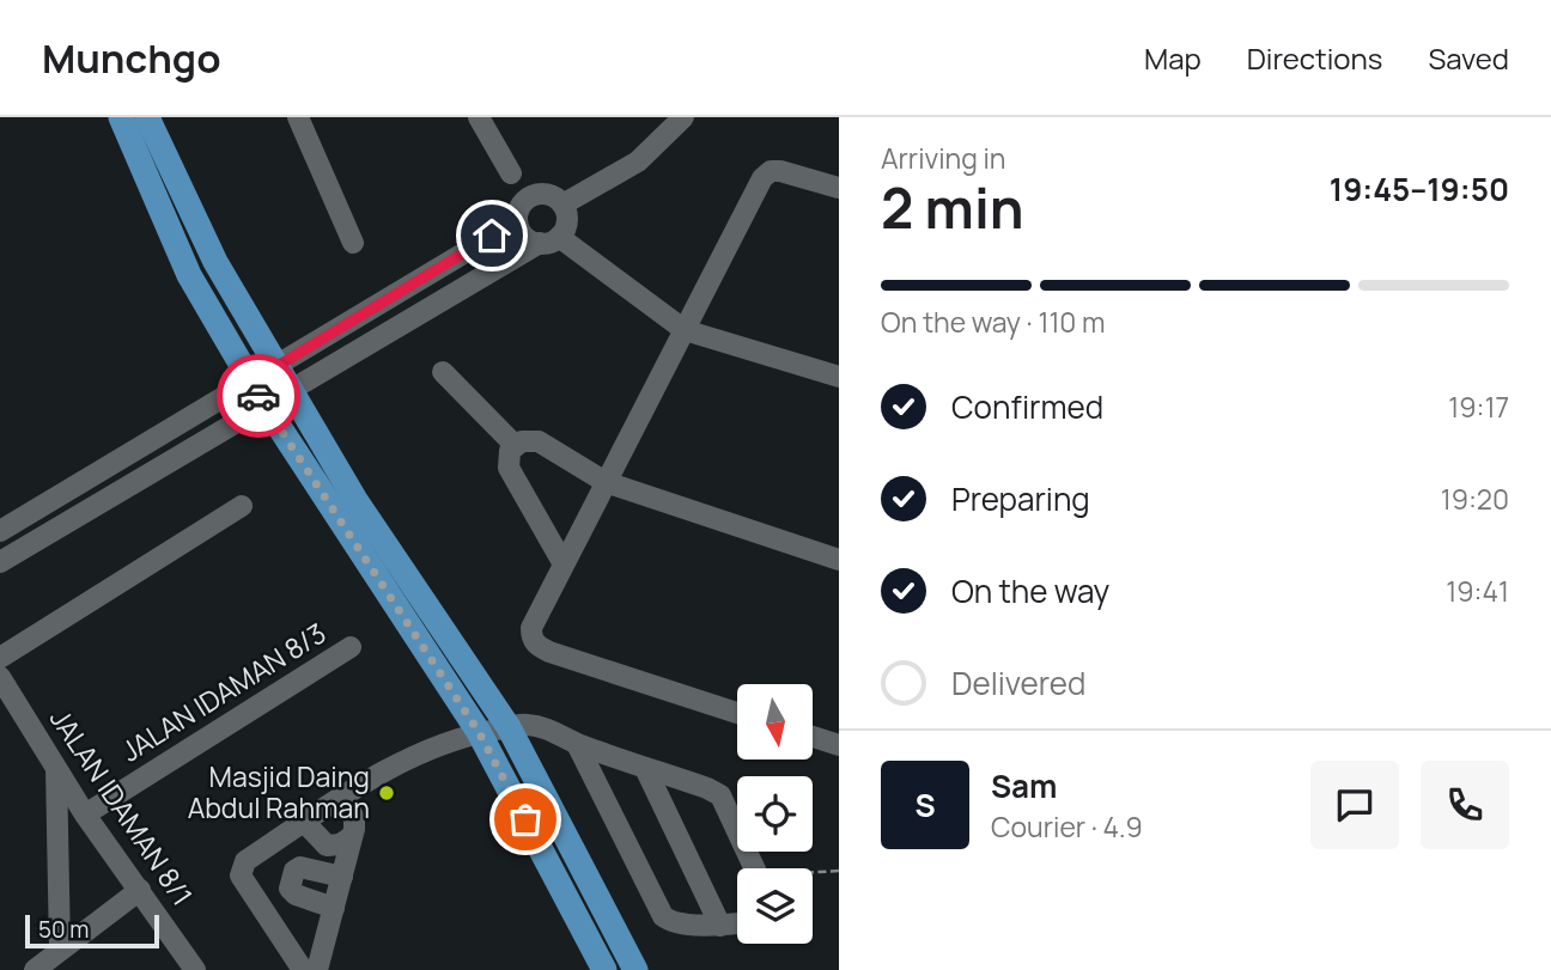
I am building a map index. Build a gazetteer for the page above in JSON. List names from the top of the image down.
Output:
{
  "streets": {
    "street": ["JALAN IDAMAN 8/3", "JALAN IDAMAN 8/1"]
  },
  "crossings": [
    ["JALAN IDAMAN 8/3", "JALAN IDAMAN 8/1"]
  ],
  "places": ["Masjid Daing Abdul Rahman"],
  "scale_bar": "50 m",
  "north": "bottom",
  "page": {
    "header": "Munchgo",
    "nav": ["Map", "Directions", "Saved"],
    "heading": ["2 min", "Arriving in", "19:45–19:50"],
    "panel": ["Sam", "Courier · 4.9"],
    "bar": "On the way · 110 m",
    "list": [
      ["Confirmed", "19:17"],
      ["Preparing", "19:20"],
      ["On the way", "19:41"],
      "Delivered"
    ],
    "round": "S",
    "scale": "50 m"
  }
}
